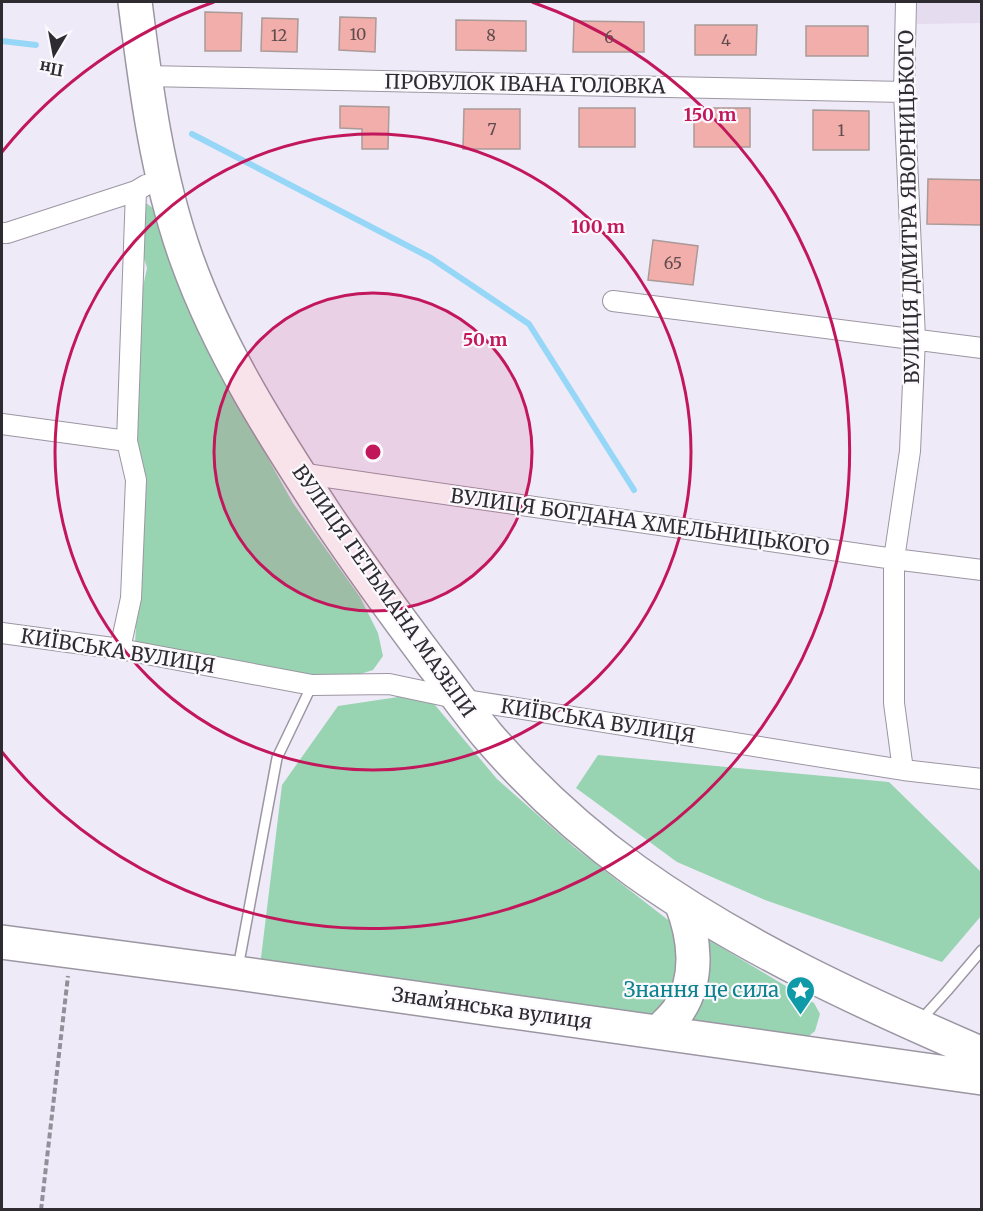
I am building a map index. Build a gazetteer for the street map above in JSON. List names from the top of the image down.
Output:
{
  "streets": {
    "highway": ["ВУЛИЦЯ ГЕТЬМАНА МАЗЕПИ", "Знамʼянська вулиця"],
    "street": [
      "ПРОВУЛОК ІВАНА ГОЛОВКА",
      "ВУЛИЦЯ ДМИТРА ЯВОРНИЦЬКОГО",
      "ВУЛИЦЯ БОГДАНА ХМЕЛЬНИЦЬКОГО",
      "КИЇВСЬКА ВУЛИЦЯ"
    ]
  },
  "crossings": [
    ["ПРОВУЛОК ІВАНА ГОЛОВКА", "ВУЛИЦЯ ДМИТРА ЯВОРНИЦЬКОГО"],
    ["ПРОВУЛОК ІВАНА ГОЛОВКА", "ВУЛИЦЯ ГЕТЬМАНА МАЗЕПИ"],
    ["ВУЛИЦЯ ДМИТРА ЯВОРНИЦЬКОГО", "ВУЛИЦЯ БОГДАНА ХМЕЛЬНИЦЬКОГО"],
    ["ВУЛИЦЯ ДМИТРА ЯВОРНИЦЬКОГО", "КИЇВСЬКА ВУЛИЦЯ"],
    ["ВУЛИЦЯ БОГДАНА ХМЕЛЬНИЦЬКОГО", "ВУЛИЦЯ ГЕТЬМАНА МАЗЕПИ"],
    ["ВУЛИЦЯ ГЕТЬМАНА МАЗЕПИ", "КИЇВСЬКА ВУЛИЦЯ"]
  ],
  "places": {
    "place": ["Знання це сила"]
  },
  "house_numbers": [
    "10",
    "12",
    "8",
    "6",
    "4",
    "7",
    "1",
    "65"
  ],
  "north": "bottom",
  "rings": ["150 m", "100 m", "50 m"]
}
